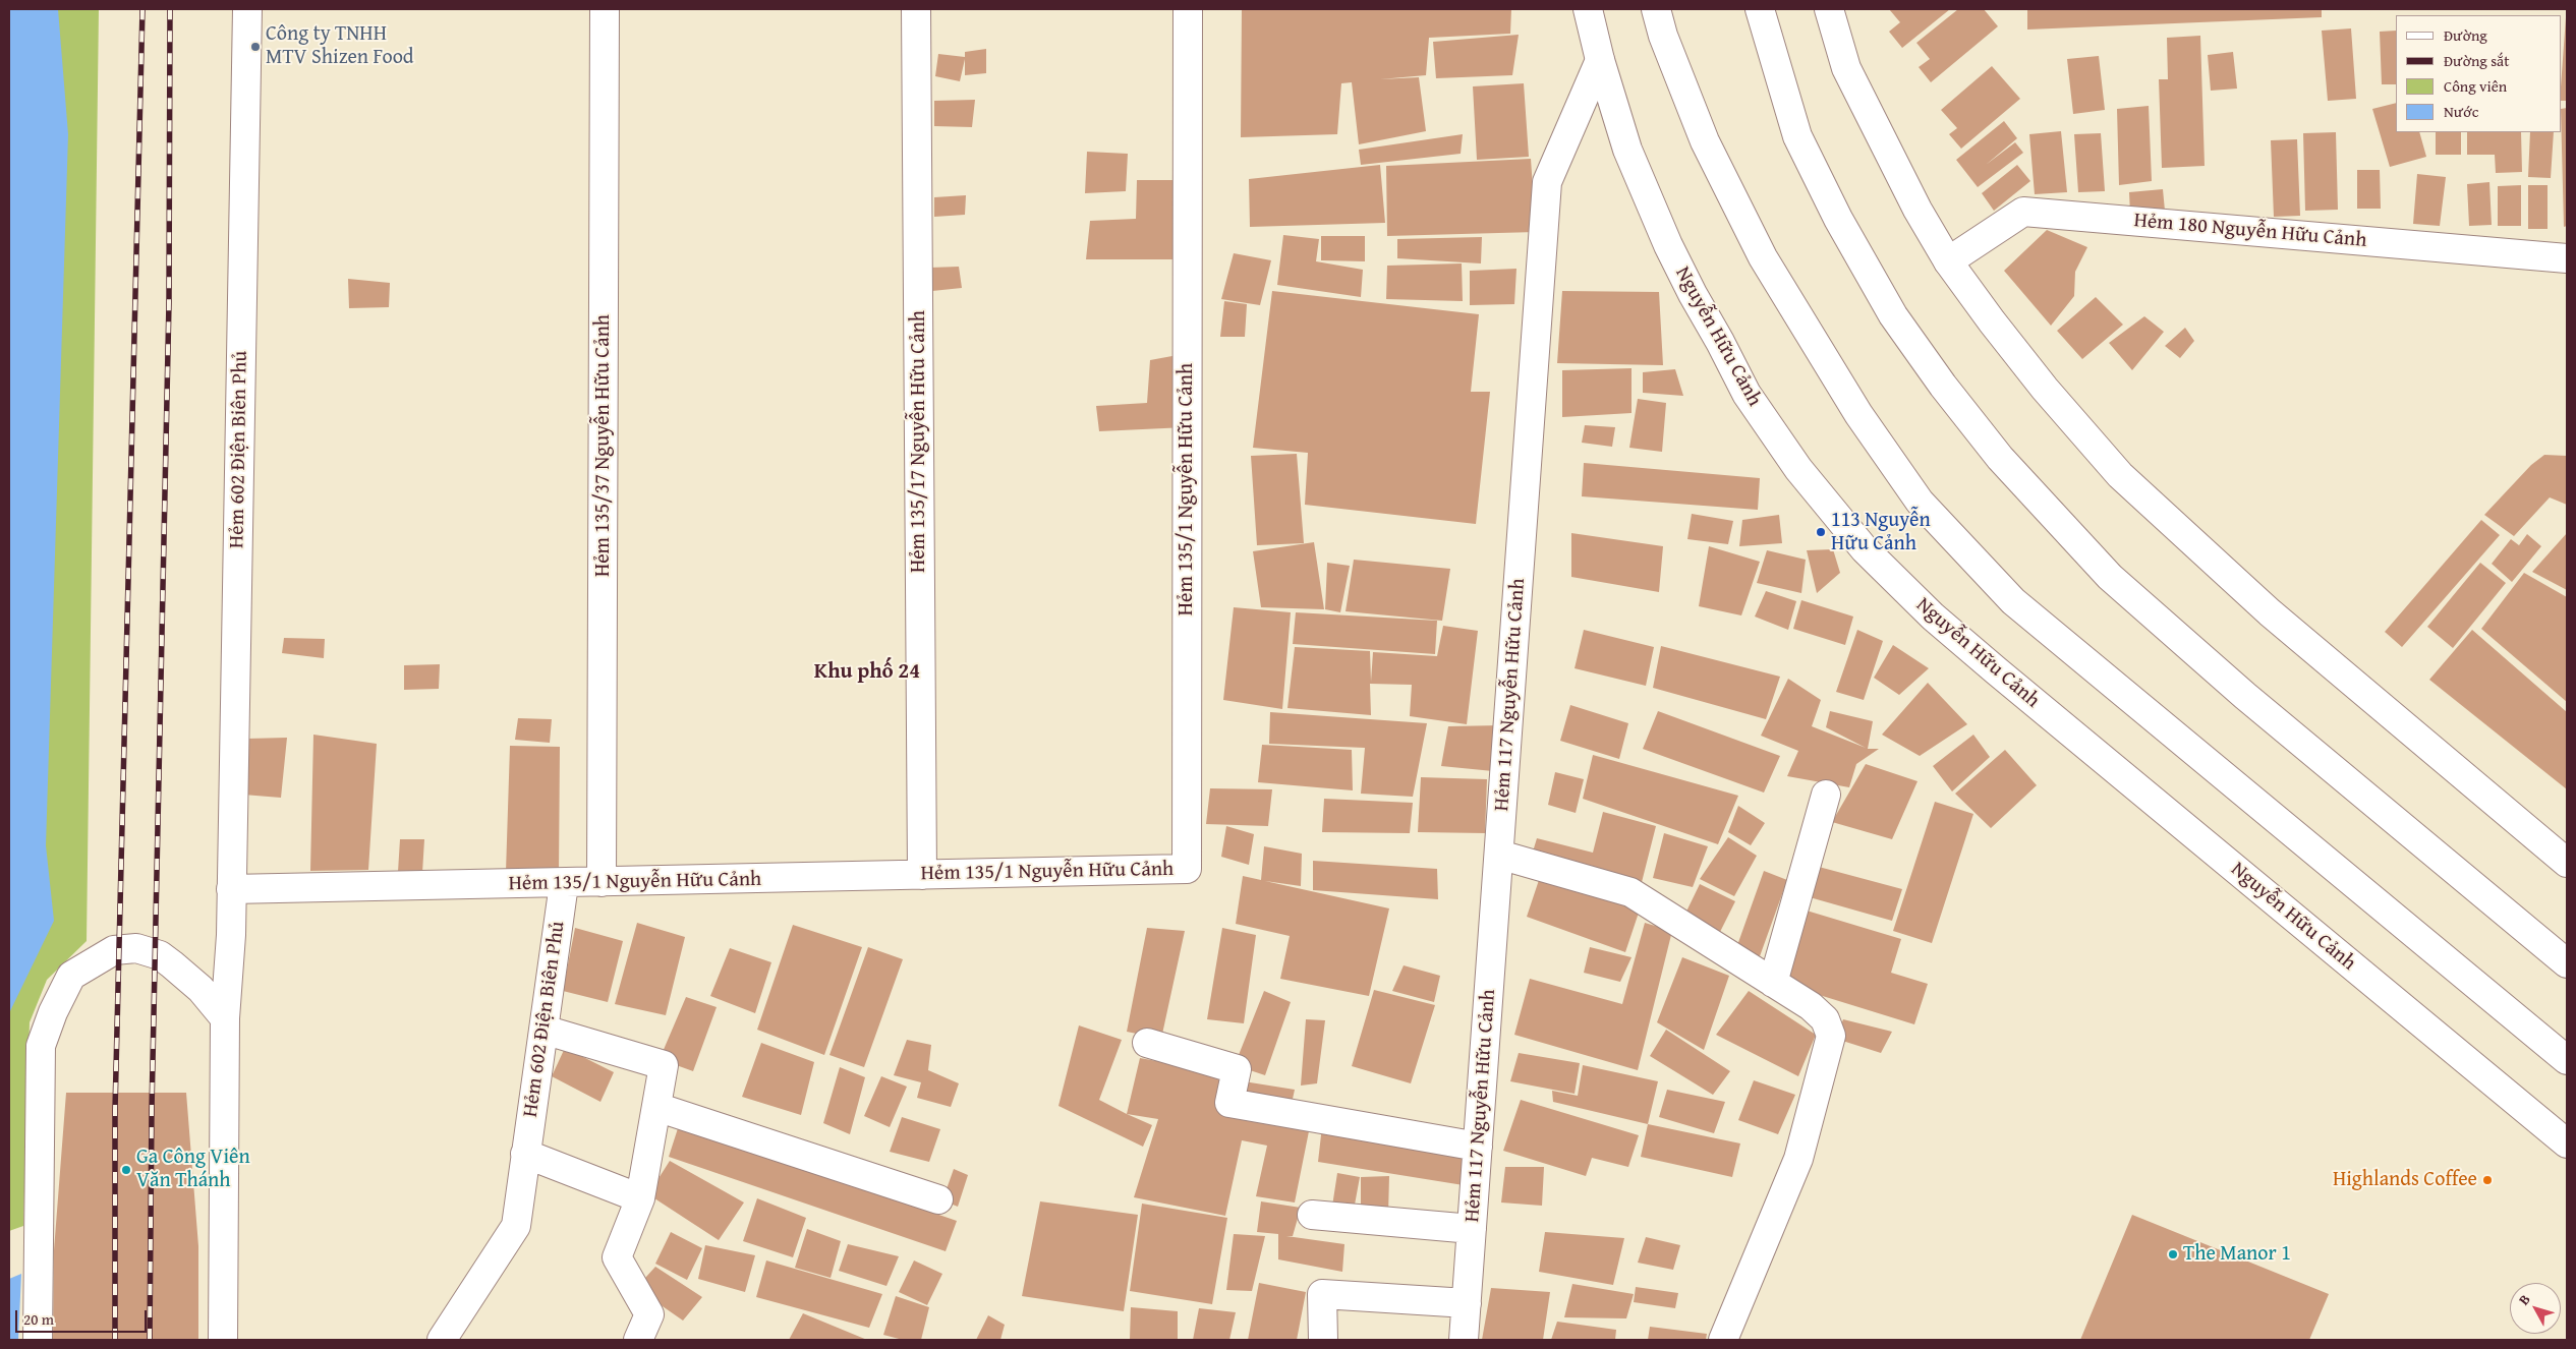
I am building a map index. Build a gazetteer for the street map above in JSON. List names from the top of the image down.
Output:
{
  "streets": {
    "main road": [
      "Hẻm 180 Nguyễn Hữu Cảnh",
      "Nguyễn Hữu Cảnh",
      "Hẻm 135/17 Nguyễn Hữu Cảnh",
      "Hẻm 135/37 Nguyễn Hữu Cảnh",
      "Hẻm 602 Điện Biên Phủ",
      "Hẻm 135/1 Nguyễn Hữu Cảnh",
      "Hẻm 117 Nguyễn Hữu Cảnh"
    ]
  },
  "crossings": [
    ["Nguyễn Hữu Cảnh", "Hẻm 117 Nguyễn Hữu Cảnh"],
    ["Hẻm 135/17 Nguyễn Hữu Cảnh", "Hẻm 135/1 Nguyễn Hữu Cảnh"],
    ["Hẻm 135/37 Nguyễn Hữu Cảnh", "Hẻm 135/1 Nguyễn Hữu Cảnh"],
    ["Hẻm 602 Điện Biên Phủ", "Hẻm 135/1 Nguyễn Hữu Cảnh"]
  ],
  "districts": ["Khu phố 24"],
  "places": [
    "Công ty TNHH MTV Shizen Food",
    "113 Nguyễn Hữu Cảnh",
    "Ga Công Viên Văn Thánh",
    "Highlands Coffee",
    "The Manor 1"
  ],
  "legend": [
    "Đường",
    "Đường sắt",
    "Công viên",
    "Nước"
  ],
  "scale_bar": "20 m",
  "north": "top left"
}
